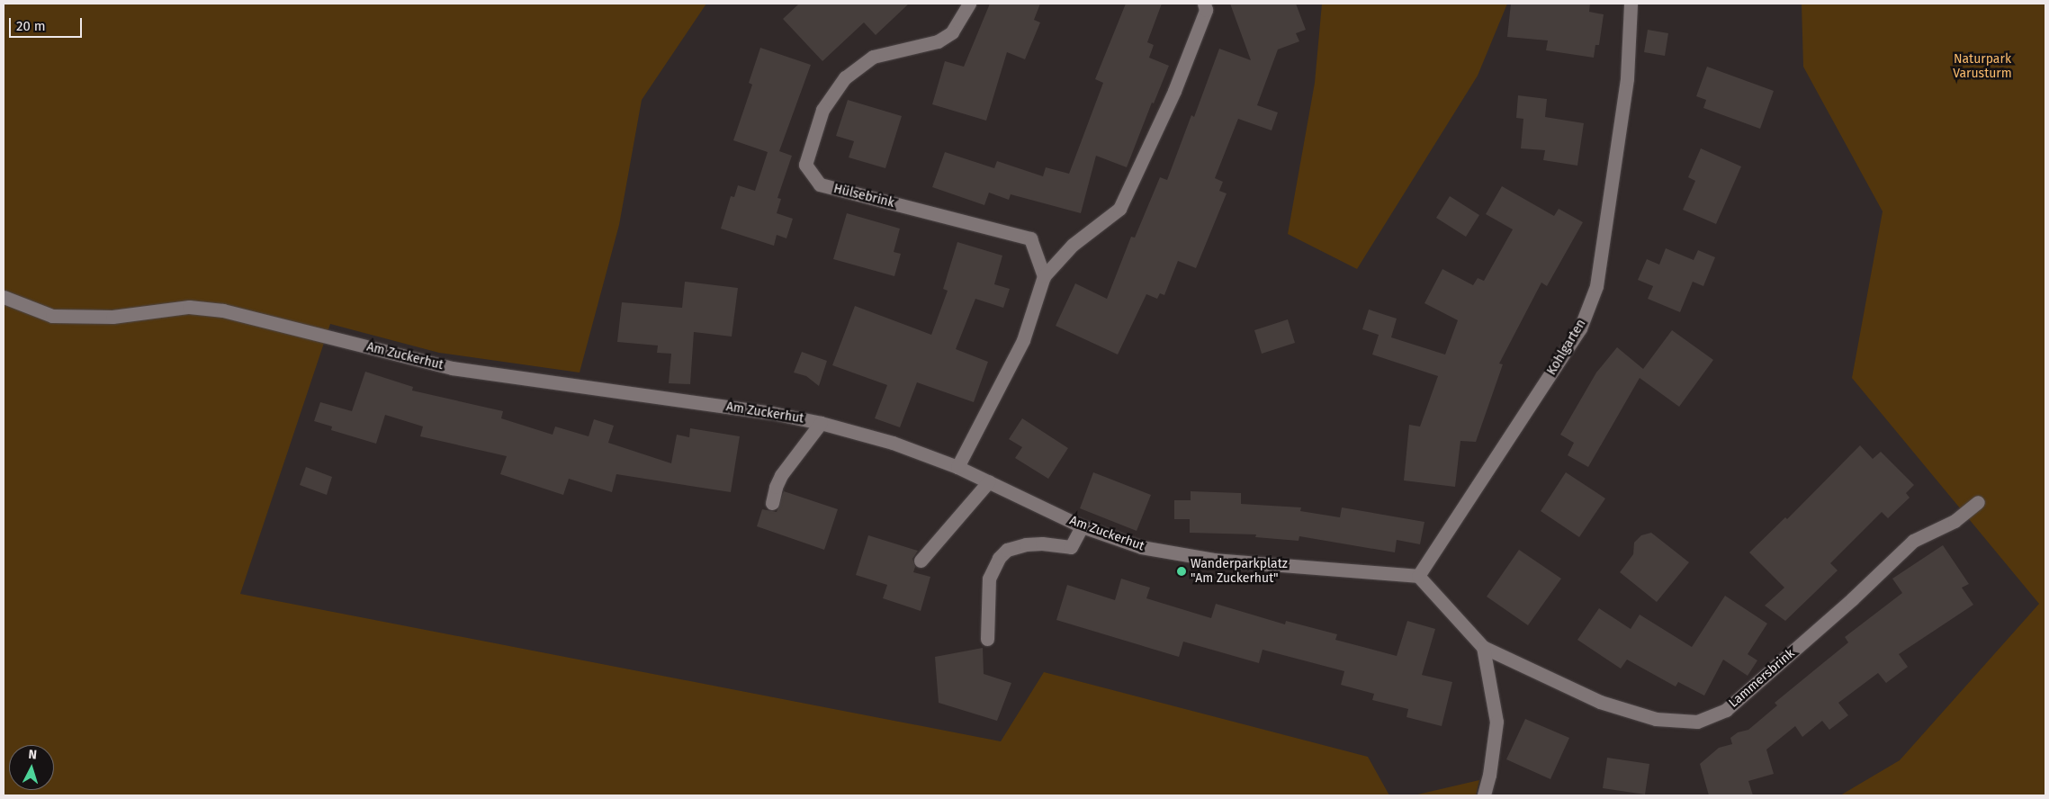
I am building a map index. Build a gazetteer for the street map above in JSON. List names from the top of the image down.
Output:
{
  "streets": {
    "street": [
      "Hülsebrink",
      "Kohlgarten",
      "Am Zuckerhut",
      "Lammersbrink"
    ]
  },
  "crossings": [
    ["Kohlgarten", "Am Zuckerhut"]
  ],
  "parks": ["Naturpark Varusturm"],
  "places": ["Wanderparkplatz \"Am Zuckerhut\""],
  "scale_bar": "20 m",
  "north": "top"
}
